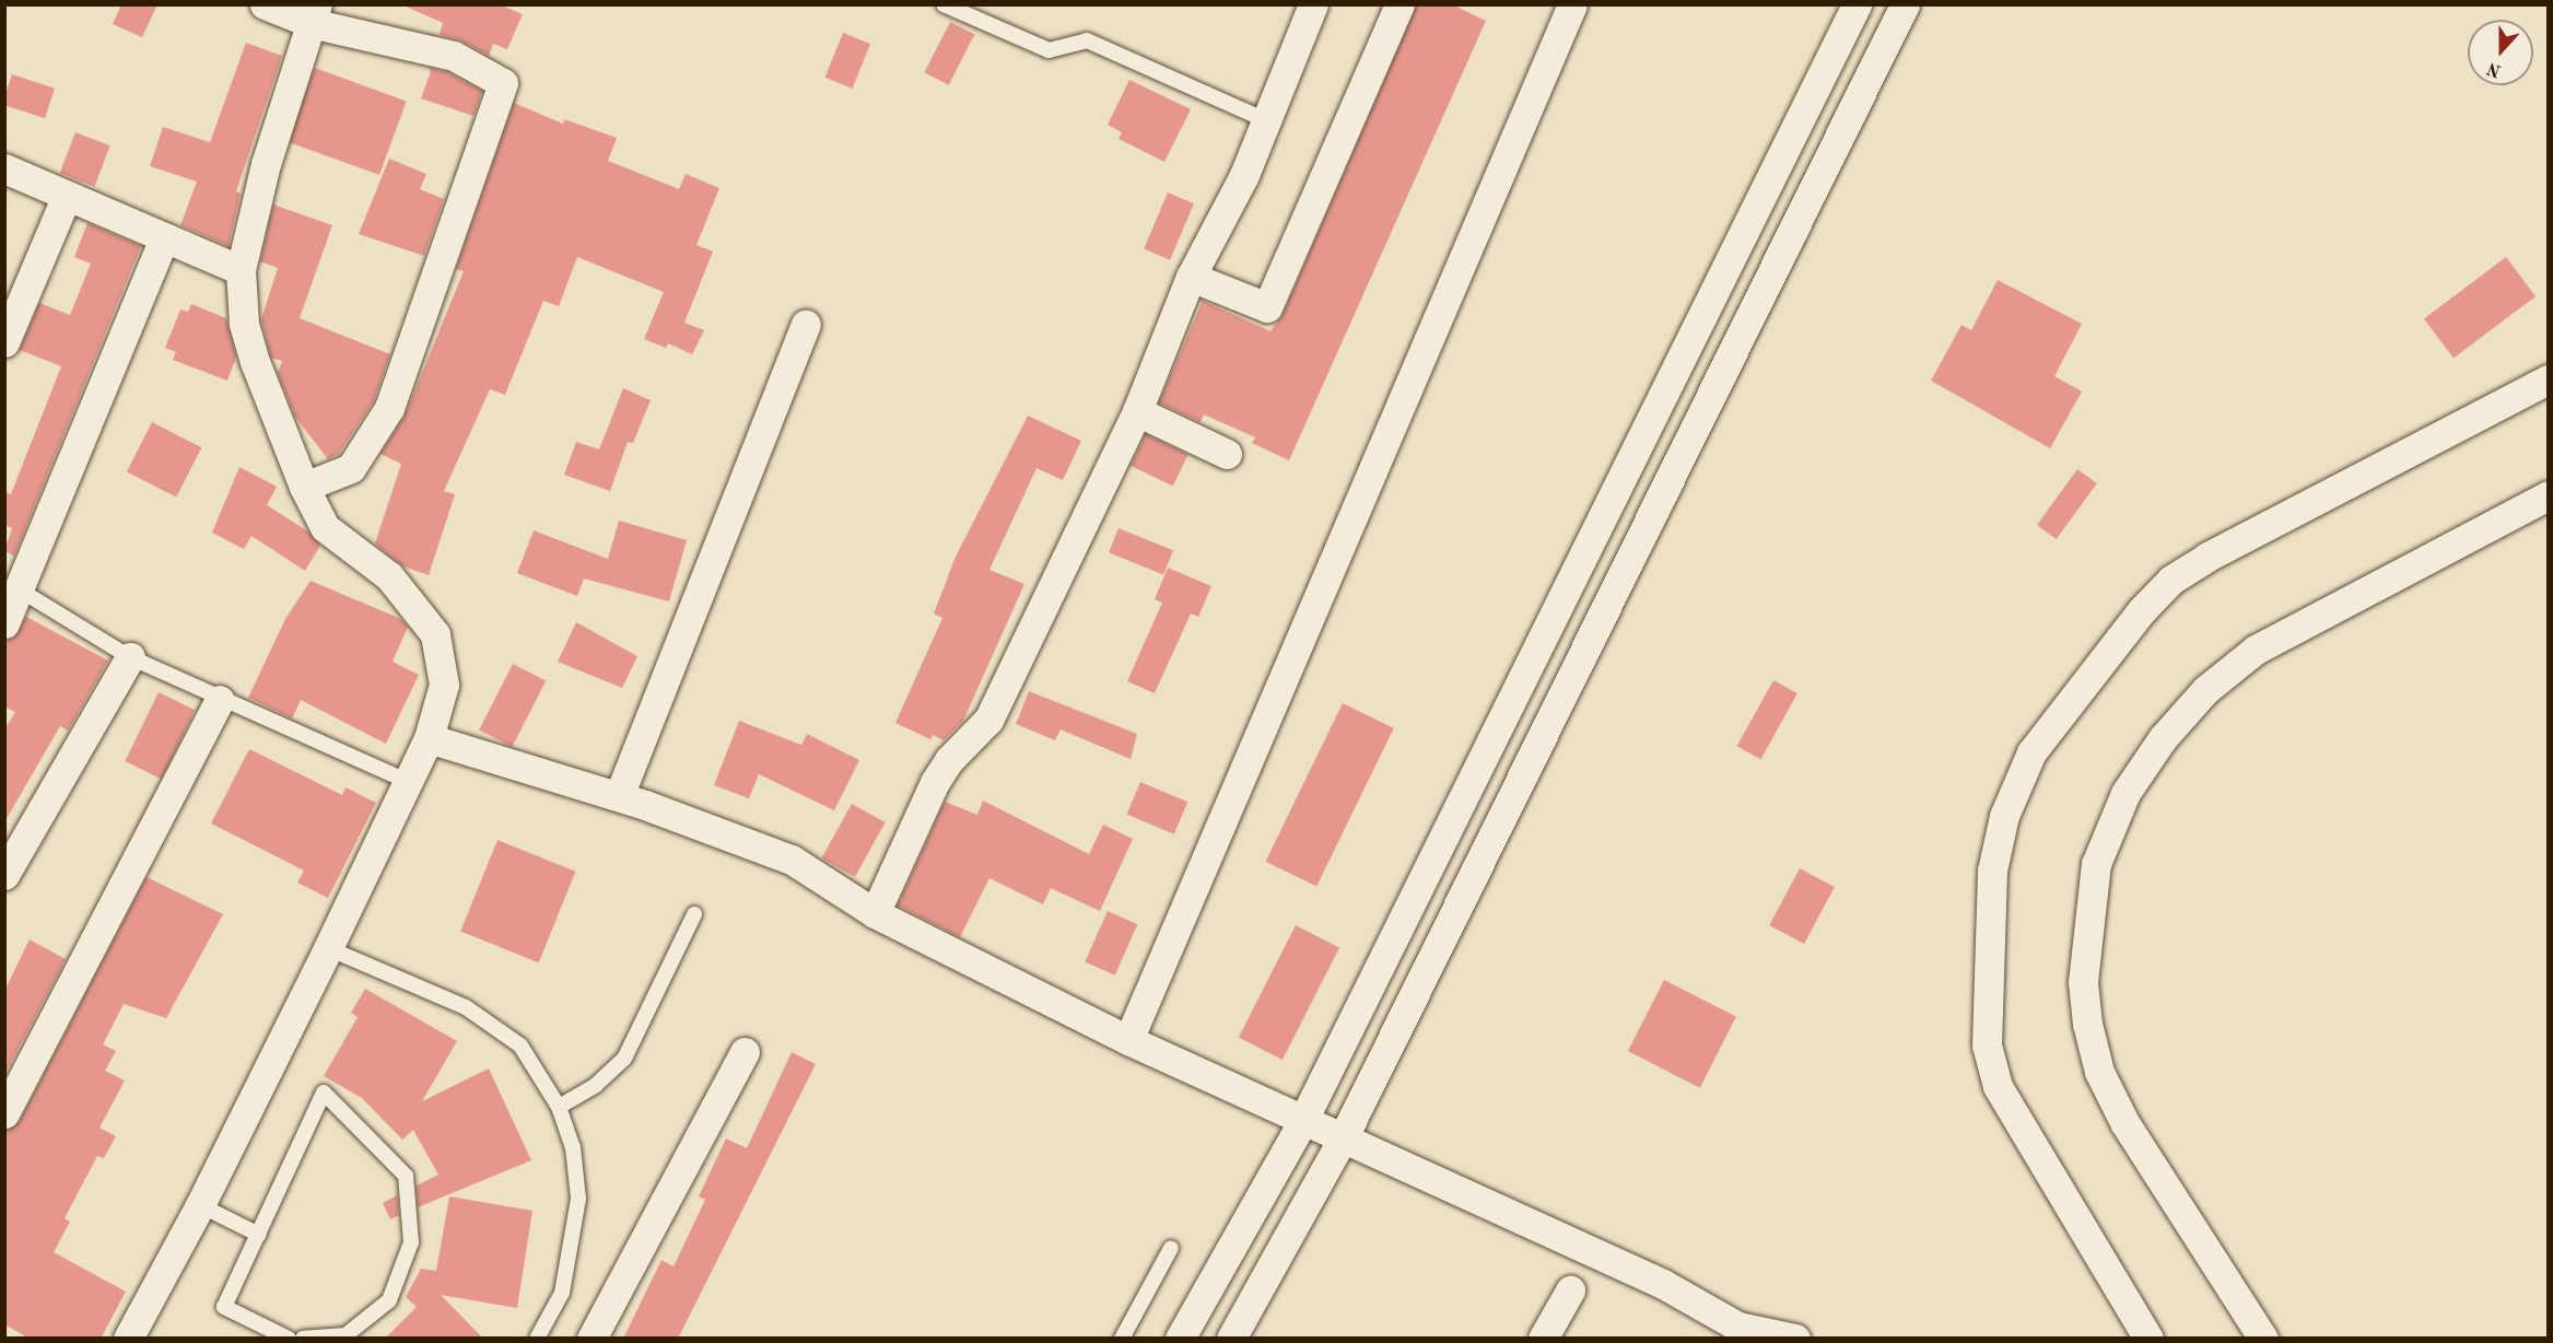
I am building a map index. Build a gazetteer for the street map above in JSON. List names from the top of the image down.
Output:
{
  "north": "bottom"
}
